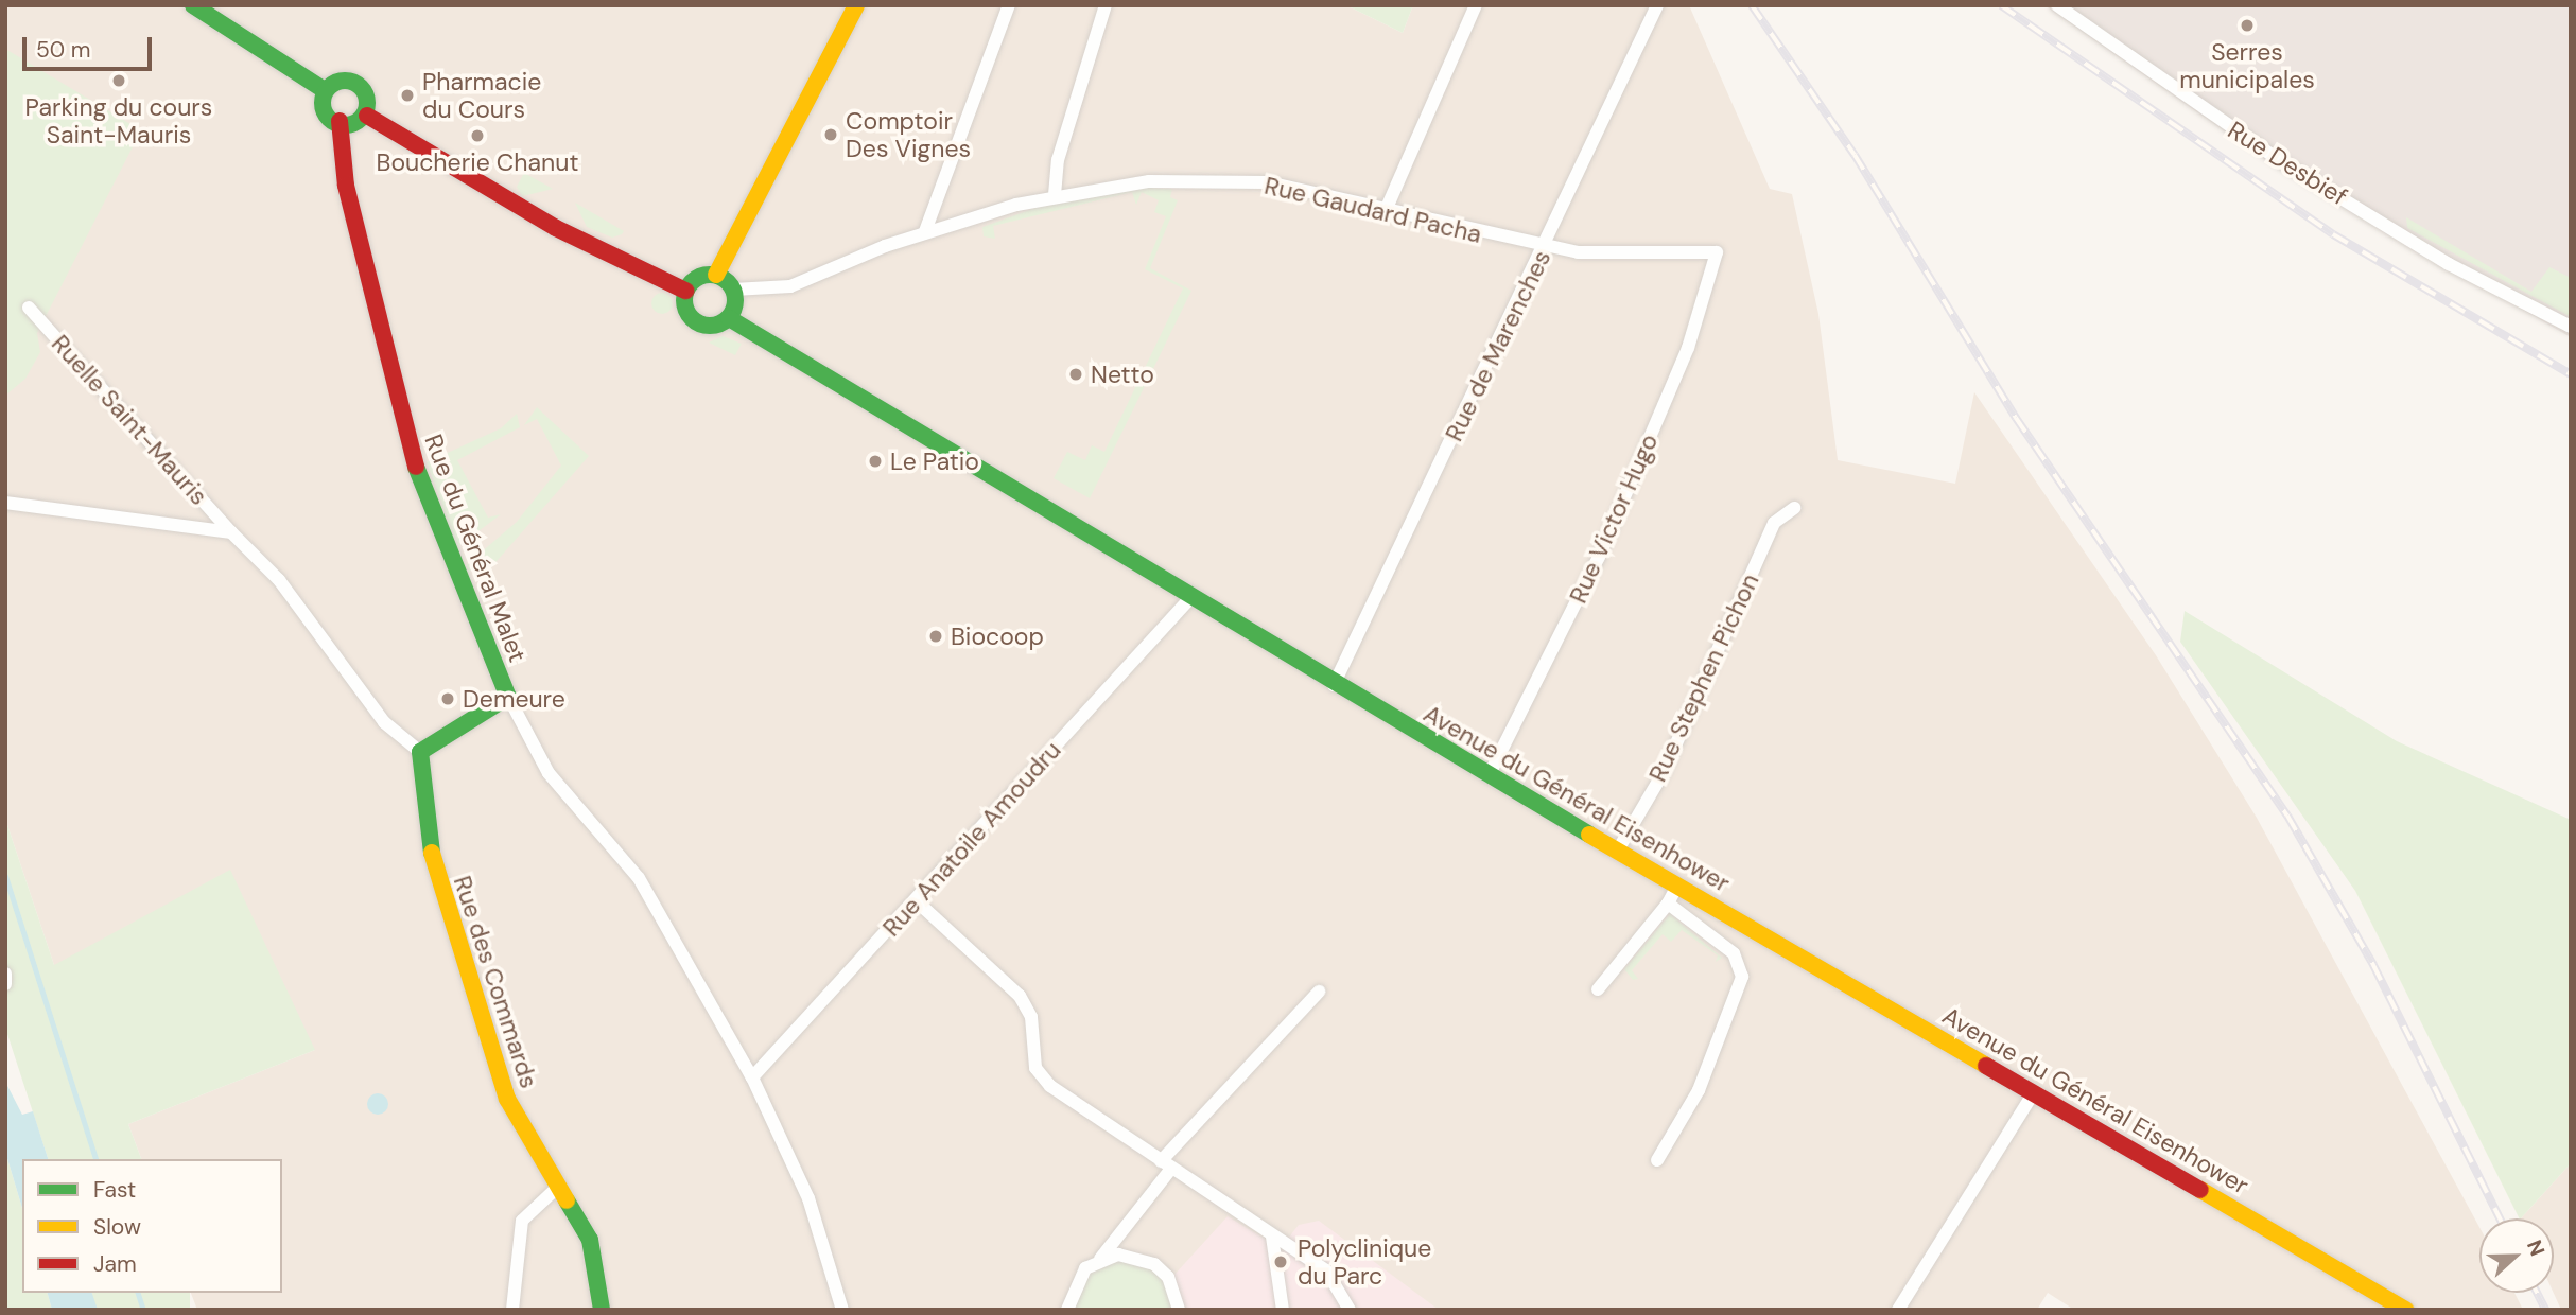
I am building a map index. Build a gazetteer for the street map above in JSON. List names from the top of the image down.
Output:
{
  "streets": {
    "main road": ["Rue du Général Malet", "Avenue du Général Eisenhower", "Rue des Commards"],
    "street": [
      "Rue Desbief",
      "Rue Gaudard Pacha",
      "Rue de Marenches",
      "Ruelle Saint-Mauris",
      "Rue Victor Hugo",
      "Rue Stephen Pichon",
      "Rue Anatoile Amoudru"
    ]
  },
  "crossings": [
    ["Rue Gaudard Pacha", "Rue de Marenches"],
    ["Rue Gaudard Pacha", "Rue Victor Hugo"],
    ["Rue Gaudard Pacha", "Avenue du Général Eisenhower"],
    ["Rue de Marenches", "Avenue du Général Eisenhower"],
    ["Ruelle Saint-Mauris", "Rue des Commards"],
    ["Rue Victor Hugo", "Avenue du Général Eisenhower"],
    ["Rue du Général Malet", "Rue Anatoile Amoudru"],
    ["Rue Stephen Pichon", "Avenue du Général Eisenhower"],
    ["Avenue du Général Eisenhower", "Rue Anatoile Amoudru"]
  ],
  "places": [
    "Serres municipales",
    "Parking du cours Saint-Mauris",
    "Pharmacie du Cours",
    "Comptoir Des Vignes",
    "Boucherie Chanut",
    "Netto",
    "Le Patio",
    "Biocoop",
    "Demeure",
    "Polyclinique du Parc"
  ],
  "legend": ["Fast", "Slow", "Jam"],
  "scale_bar": "50 m",
  "north": "right"
}
